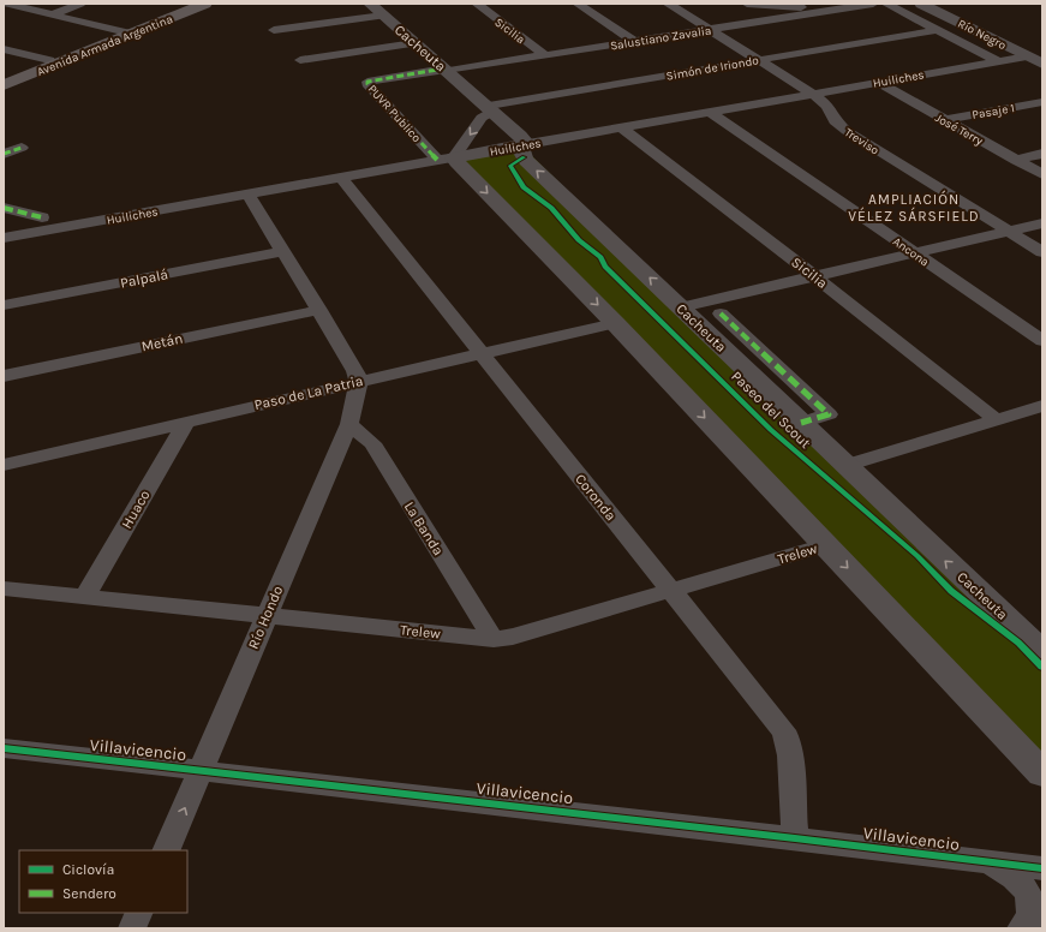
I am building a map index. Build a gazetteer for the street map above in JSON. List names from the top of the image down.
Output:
{
  "streets": {
    "main road": ["Avenida Armada Argentina"],
    "street": [
      "Sicilia",
      "Río Negro",
      "Salustiano Zavalia",
      "Cacheuta",
      "Simón de Iriondo",
      "Huiliches",
      "Pasaje 1",
      "PUVR Publico",
      "José Terry",
      "Treviso",
      "Ancona",
      "Palpalá",
      "Metán",
      "Paso de La Patria",
      "Coronda",
      "Huaco",
      "La Banda",
      "Trelew",
      "Río Hondo",
      "Villavicencio"
    ],
    "cycle path": ["Paseo del Scout"]
  },
  "crossings": [
    ["Sicilia", "Salustiano Zavalia"],
    ["Sicilia", "Huiliches"],
    ["Río Negro", "Simón de Iriondo"],
    ["Río Negro", "Huiliches"],
    ["Salustiano Zavalia", "Cacheuta"],
    ["Salustiano Zavalia", "PUVR Publico"],
    ["Salustiano Zavalia", "Treviso"],
    ["Cacheuta", "Simón de Iriondo"],
    ["Cacheuta", "Huiliches"],
    ["Cacheuta", "PUVR Publico"],
    ["Simón de Iriondo", "Treviso"],
    ["Huiliches", "PUVR Publico"],
    ["Huiliches", "José Terry"],
    ["Huiliches", "Treviso"],
    ["Huiliches", "Ancona"],
    ["Huiliches", "Coronda"],
    ["Pasaje 1", "José Terry"],
    ["Paso de La Patria", "Coronda"],
    ["Paso de La Patria", "Huaco"],
    ["Paso de La Patria", "Río Hondo"],
    ["Coronda", "Trelew"],
    ["Coronda", "Villavicencio"],
    ["Huaco", "Trelew"],
    ["La Banda", "Trelew"],
    ["La Banda", "Río Hondo"],
    ["Trelew", "Río Hondo"],
    ["Río Hondo", "Villavicencio"]
  ],
  "districts": ["AMPLIACIÓN VÉLEZ SÁRSFIELD"],
  "legend": ["Ciclovía", "Sendero"]
}
